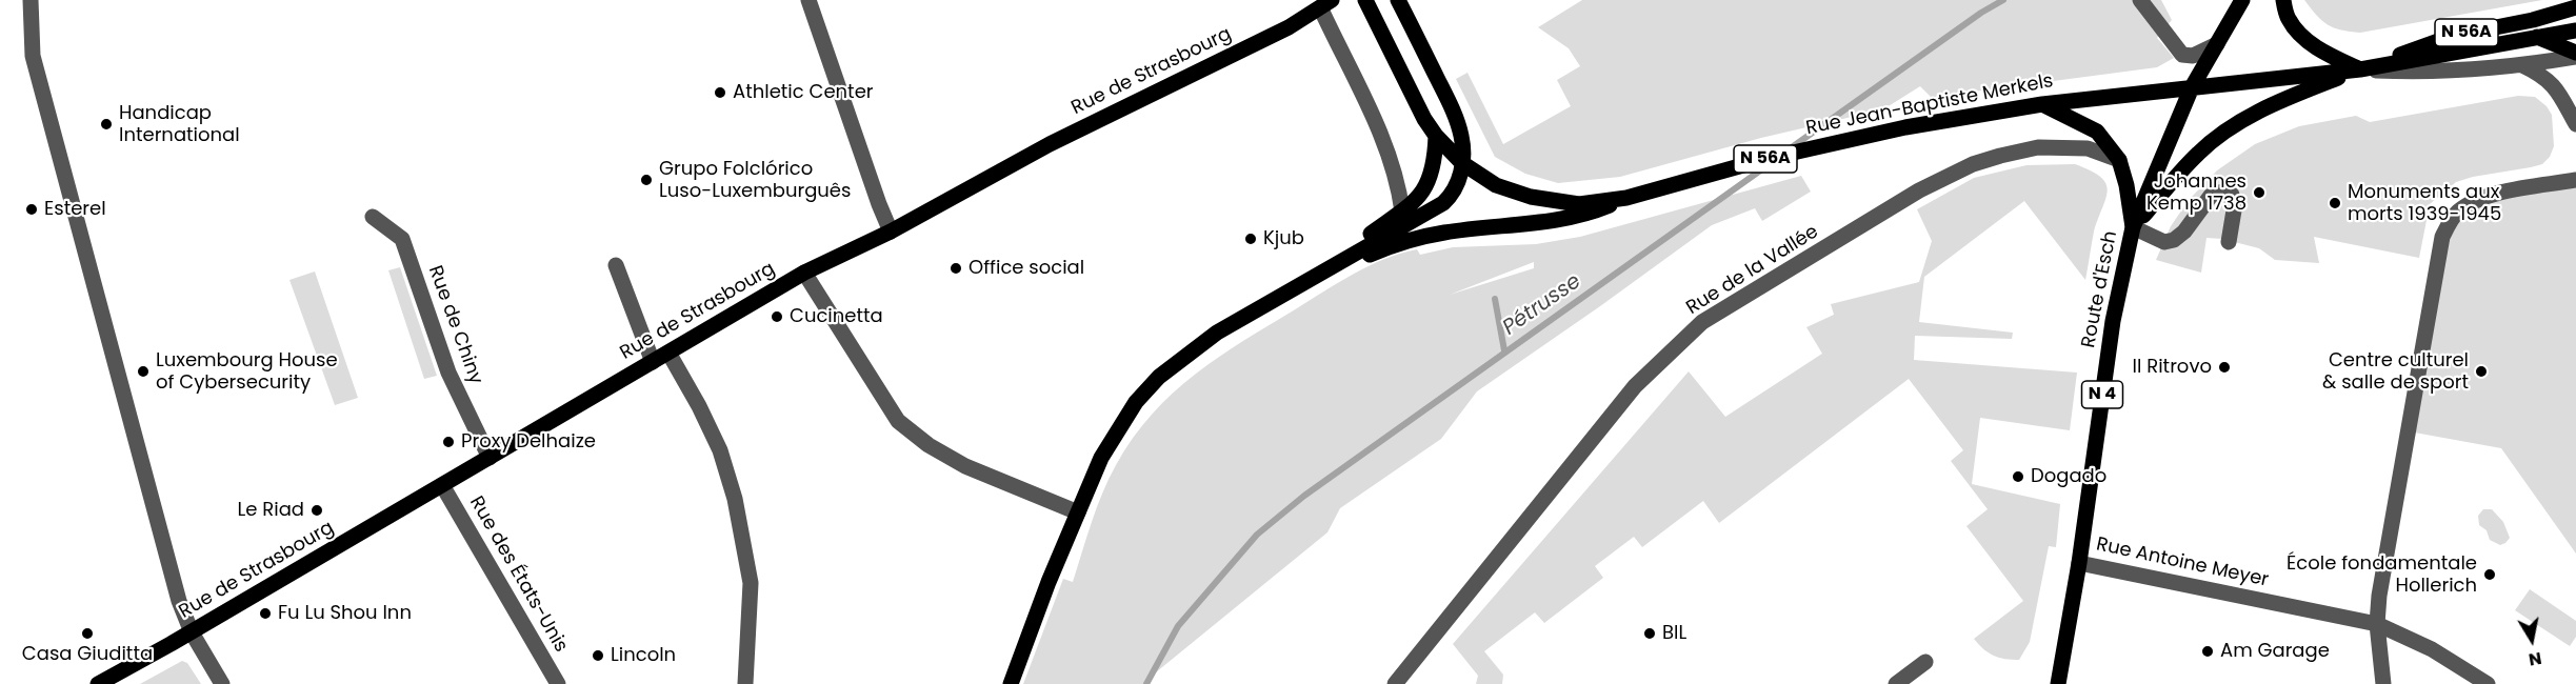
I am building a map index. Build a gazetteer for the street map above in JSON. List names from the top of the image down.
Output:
{
  "streets": {
    "main road": [
      "N 56A",
      "Rue de Strasbourg",
      "Rue Jean-Baptiste Merkels",
      "Route d'Esch",
      "N 4"
    ],
    "street": [
      "Rue de la Vallée",
      "Rue de Chiny",
      "Rue Antoine Meyer",
      "Rue des États-Unis"
    ]
  },
  "crossings": [
    ["N 56A", "Rue Jean-Baptiste Merkels"],
    ["N 56A", "Route d'Esch"],
    ["N 56A", "N 4"],
    ["Rue de Strasbourg", "Rue de Chiny"],
    ["Rue de Strasbourg", "Rue des États-Unis"],
    ["Rue Jean-Baptiste Merkels", "Route d'Esch"],
    ["Route d'Esch", "N 4"],
    ["Route d'Esch", "Rue Antoine Meyer"]
  ],
  "water": ["Pétrusse"],
  "places": [
    "Athletic Center",
    "Handicap International",
    "Grupo Folclórico Luso-Luxemburguês",
    "Johannes Kemp 1738",
    "Monuments aux morts 1939-1945",
    "Esterel",
    "Kjub",
    "Office social",
    "Cucinetta",
    "Il Ritrovo",
    "Luxembourg House of Cybersecurity",
    "Centre culturel & salle de sport",
    "Proxy Delhaize",
    "Dogado",
    "Le Riad",
    "École fondamentale Hollerich",
    "Fu Lu Shou Inn",
    "Casa Giuditta",
    "BIL",
    "Am Garage",
    "Lincoln"
  ],
  "north": "bottom"
}
